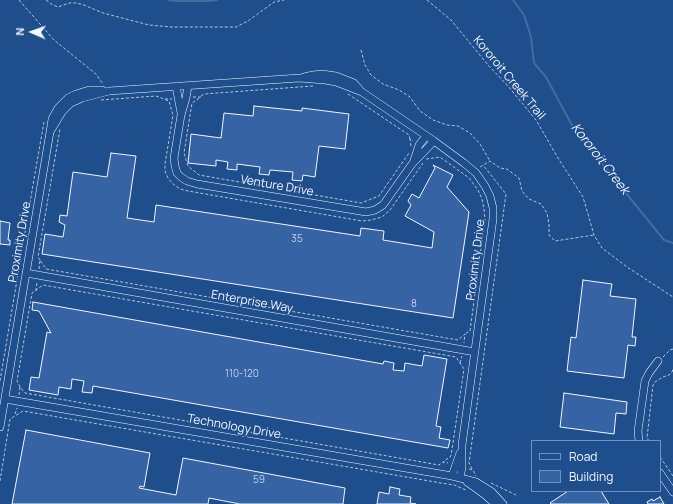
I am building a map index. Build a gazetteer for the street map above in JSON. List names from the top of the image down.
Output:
{
  "streets": {
    "street": [
      "Venture Drive",
      "Proximity Drive",
      "Enterprise Way",
      "Technology Drive"
    ],
    "path": ["Kororoit Creek Trail"]
  },
  "crossings": [
    ["Venture Drive", "Proximity Drive"],
    ["Proximity Drive", "Enterprise Way"],
    ["Proximity Drive", "Technology Drive"]
  ],
  "water": ["Kororoit Creek"],
  "house_numbers": [
    "35",
    "8",
    "110-120",
    "59"
  ],
  "legend": ["Road", "Building"],
  "north": "left"
}
